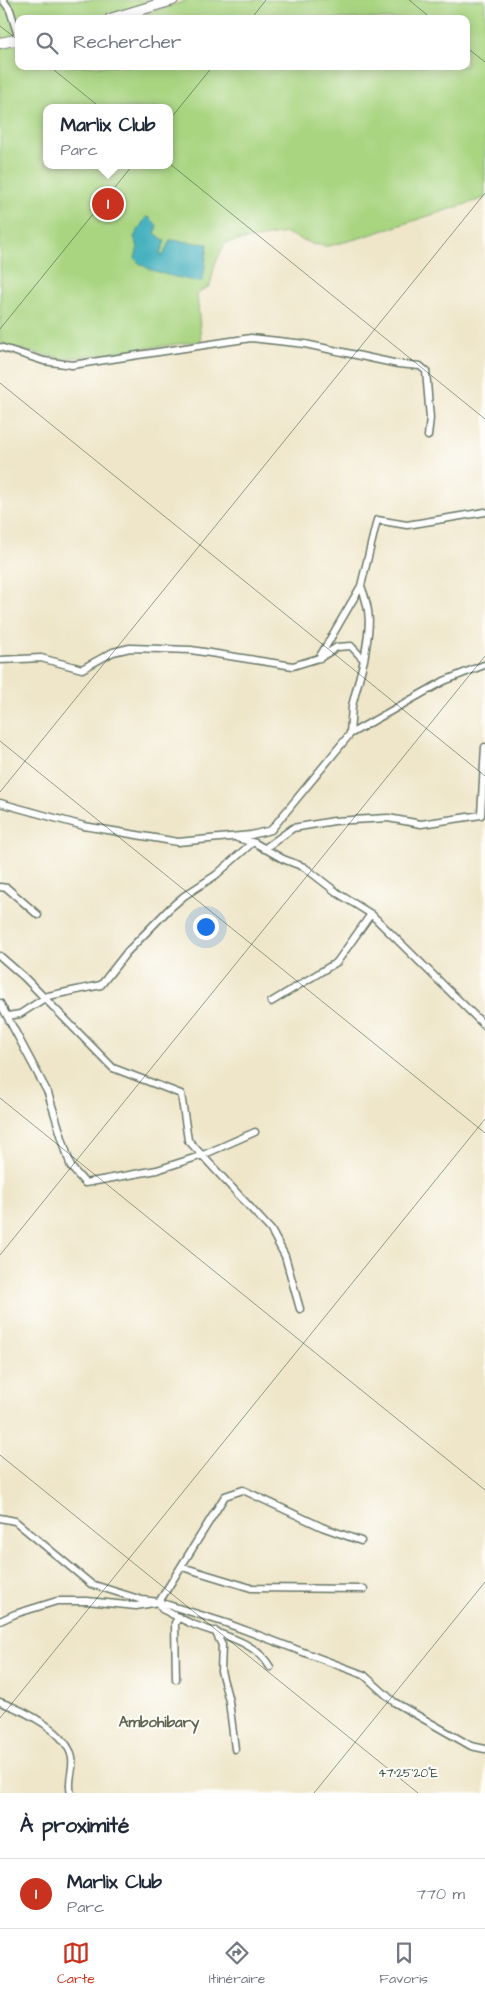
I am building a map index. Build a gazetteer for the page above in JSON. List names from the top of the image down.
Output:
{
  "districts": ["Ambohibary"],
  "page": {
    "search": "Rechercher",
    "popup": ["Marlix Club", "Parc"],
    "pins": "1",
    "heading": "À proximité",
    "list": [
      {
        "mark": "1",
        "name": "Marlix Club",
        "note": "Parc",
        "value": "770 m"
      }
    ],
    "nav": ["Carte", "Itinéraire", "Favoris"]
  },
  "coordinates": ["47°25'20\"E"]
}
